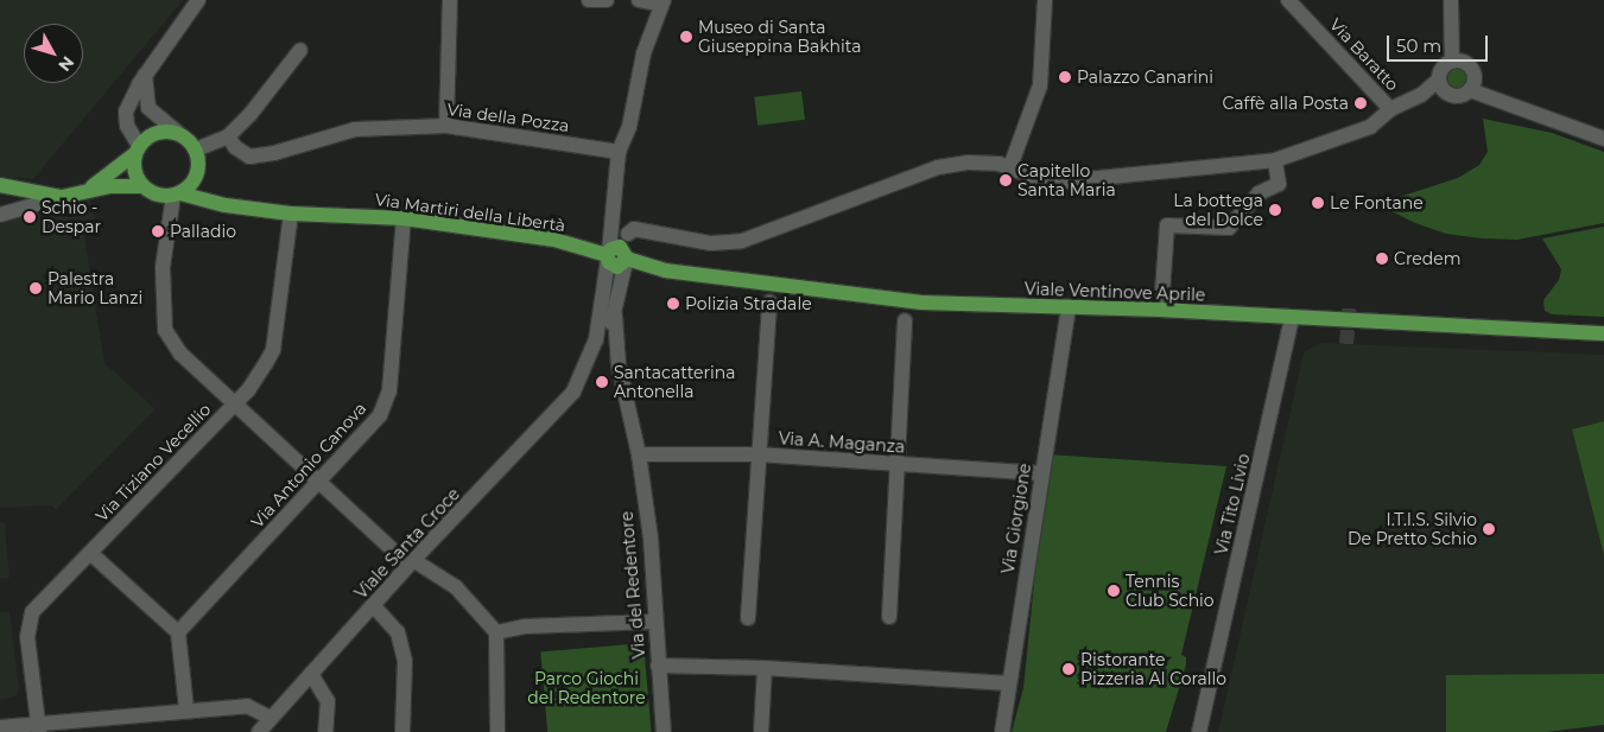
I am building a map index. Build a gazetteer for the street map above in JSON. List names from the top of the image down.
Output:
{
  "streets": {
    "main road": ["Via Martiri della Libertà", "Viale Ventinove Aprile"],
    "street": [
      "Via Baratto",
      "Via della Pozza",
      "Via A. Maganza",
      "Via Tiziano Vecellio",
      "Via Antonio Canova",
      "Via Tito Livio",
      "Via Giorgione",
      "Viale Santa Croce",
      "Via del Redentore"
    ]
  },
  "crossings": [
    ["Via della Pozza", "Viale Santa Croce"],
    ["Via Martiri della Libertà", "Viale Ventinove Aprile"],
    ["Via Martiri della Libertà", "Via Tiziano Vecellio"],
    ["Via Martiri della Libertà", "Via Antonio Canova"],
    ["Via Martiri della Libertà", "Viale Santa Croce"],
    ["Viale Ventinove Aprile", "Via Tito Livio"],
    ["Viale Ventinove Aprile", "Via Giorgione"],
    ["Viale Ventinove Aprile", "Viale Santa Croce"],
    ["Via A. Maganza", "Via Giorgione"],
    ["Via A. Maganza", "Via del Redentore"],
    ["Viale Santa Croce", "Via del Redentore"]
  ],
  "parks": ["Parco Giochi del Redentore"],
  "places": [
    "Museo di Santa Giuseppina Bakhita",
    "Palazzo Canarini",
    "Caffè alla Posta",
    "Capitello Santa Maria",
    "Le Fontane",
    "La bottega del Dolce",
    "Schio - Despar",
    "Palladio",
    "Credem",
    "Palestra Mario Lanzi",
    "Polizia Stradale",
    "Santacatterina Antonella",
    "I.T.I.S. Silvio De Pretto Schio",
    "Tennis Club Schio",
    "Ristorante Pizzeria Al Corallo"
  ],
  "scale_bar": "50 m",
  "north": "bottom right"
}
